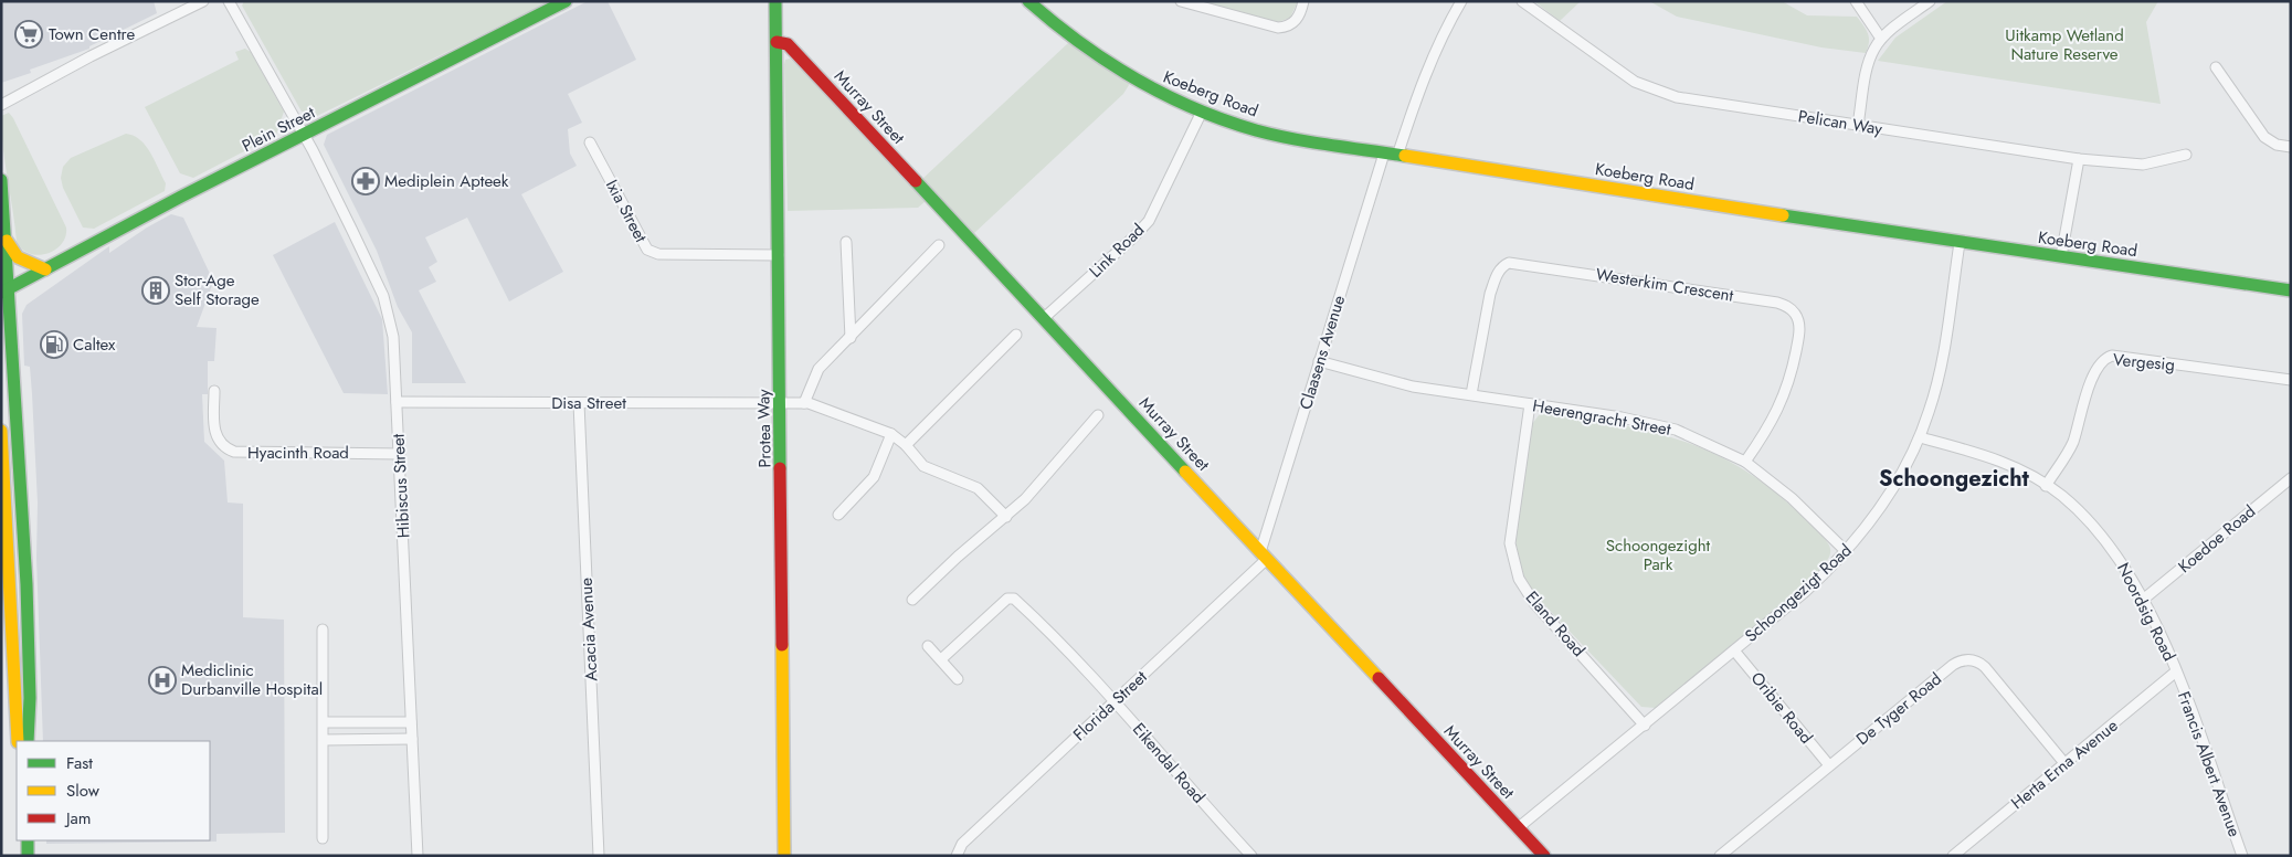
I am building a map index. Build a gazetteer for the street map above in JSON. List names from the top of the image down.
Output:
{
  "streets": {
    "street": [
      "Koeberg Road",
      "Murray Street",
      "Pelican Way",
      "Plein Street",
      "Ixia Street",
      "Link Road",
      "Westerkim Crescent",
      "Claasens Avenue",
      "Vergesig",
      "Disa Street",
      "Heerengracht Street",
      "Protea Way",
      "Hyacinth Road",
      "Hibiscus Street",
      "Koedoe Road",
      "Schoongezigt Road",
      "Noordsig Road",
      "Eland Road",
      "Acacia Avenue",
      "Florida Street",
      "Oribie Road",
      "De Tyger Road",
      "Eikendal Road",
      "Herta Erna Avenue",
      "Francis Albert Avenue"
    ]
  },
  "crossings": [
    ["Koeberg Road", "Link Road"],
    ["Koeberg Road", "Claasens Avenue"],
    ["Koeberg Road", "Schoongezigt Road"],
    ["Murray Street", "Link Road"],
    ["Murray Street", "Claasens Avenue"],
    ["Murray Street", "Protea Way"],
    ["Murray Street", "Schoongezigt Road"],
    ["Murray Street", "Florida Street"],
    ["Plein Street", "Hibiscus Street"],
    ["Ixia Street", "Protea Way"],
    ["Westerkim Crescent", "Heerengracht Street"],
    ["Claasens Avenue", "Heerengracht Street"],
    ["Claasens Avenue", "Florida Street"],
    ["Vergesig", "Noordsig Road"],
    ["Disa Street", "Protea Way"],
    ["Disa Street", "Hibiscus Street"],
    ["Disa Street", "Acacia Avenue"],
    ["Heerengracht Street", "Schoongezigt Road"],
    ["Heerengracht Street", "Eland Road"],
    ["Hyacinth Road", "Hibiscus Street"],
    ["Koedoe Road", "Noordsig Road"],
    ["Schoongezigt Road", "Noordsig Road"],
    ["Schoongezigt Road", "Eland Road"],
    ["Schoongezigt Road", "Oribie Road"],
    ["Noordsig Road", "Herta Erna Avenue"],
    ["Noordsig Road", "Francis Albert Avenue"],
    ["Florida Street", "Eikendal Road"],
    ["Oribie Road", "De Tyger Road"],
    ["De Tyger Road", "Herta Erna Avenue"],
    ["Herta Erna Avenue", "Francis Albert Avenue"]
  ],
  "districts": ["Schoongezicht"],
  "parks": ["Uitkamp Wetland Nature Reserve", "Schoongezight Park"],
  "places": {
    "supermarket": ["Town Centre"],
    "pharmacy": ["Mediplein Apteek"],
    "building": ["Stor-Age Self Storage"],
    "fuel station": ["Caltex"],
    "hospital": ["Mediclinic Durbanville Hospital"]
  },
  "legend": ["Fast", "Slow", "Jam"]
}
